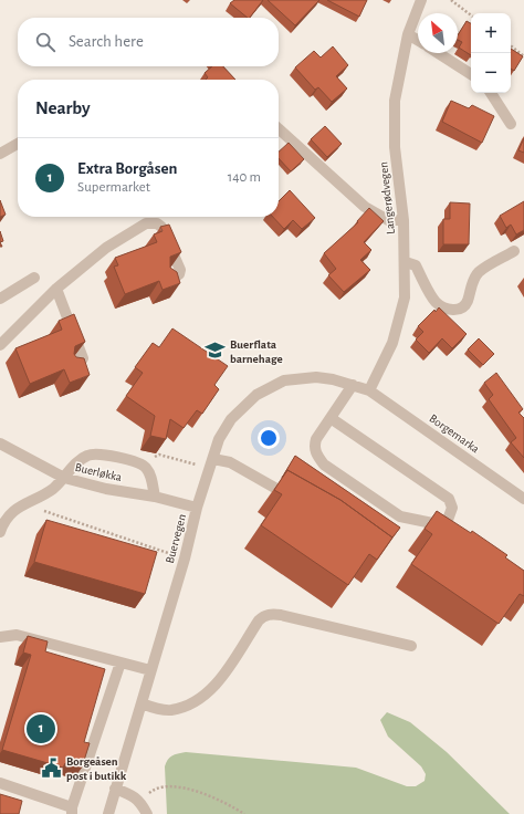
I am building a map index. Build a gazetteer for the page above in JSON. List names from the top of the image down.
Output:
{
  "streets": {
    "street": [
      "Langerødvegen",
      "Borgemarka",
      "Buerløkka",
      "Buervegen"
    ]
  },
  "crossings": [
    ["Langerødvegen", "Borgemarka"],
    ["Langerødvegen", "Buervegen"],
    ["Borgemarka", "Buervegen"],
    ["Buerløkka", "Buervegen"]
  ],
  "places": {
    "school or university": ["Buerflata barnehage"],
    "public building": ["Borgeåsen post i butikk"]
  },
  "north": "top left",
  "page": {
    "map_buttons": ["+", "−"],
    "search": "Search here",
    "heading": "Nearby",
    "list": [
      {
        "mark": "1",
        "name": "Extra Borgåsen",
        "note": "Supermarket",
        "value": "140 m"
      }
    ],
    "pins": "1"
  }
}
